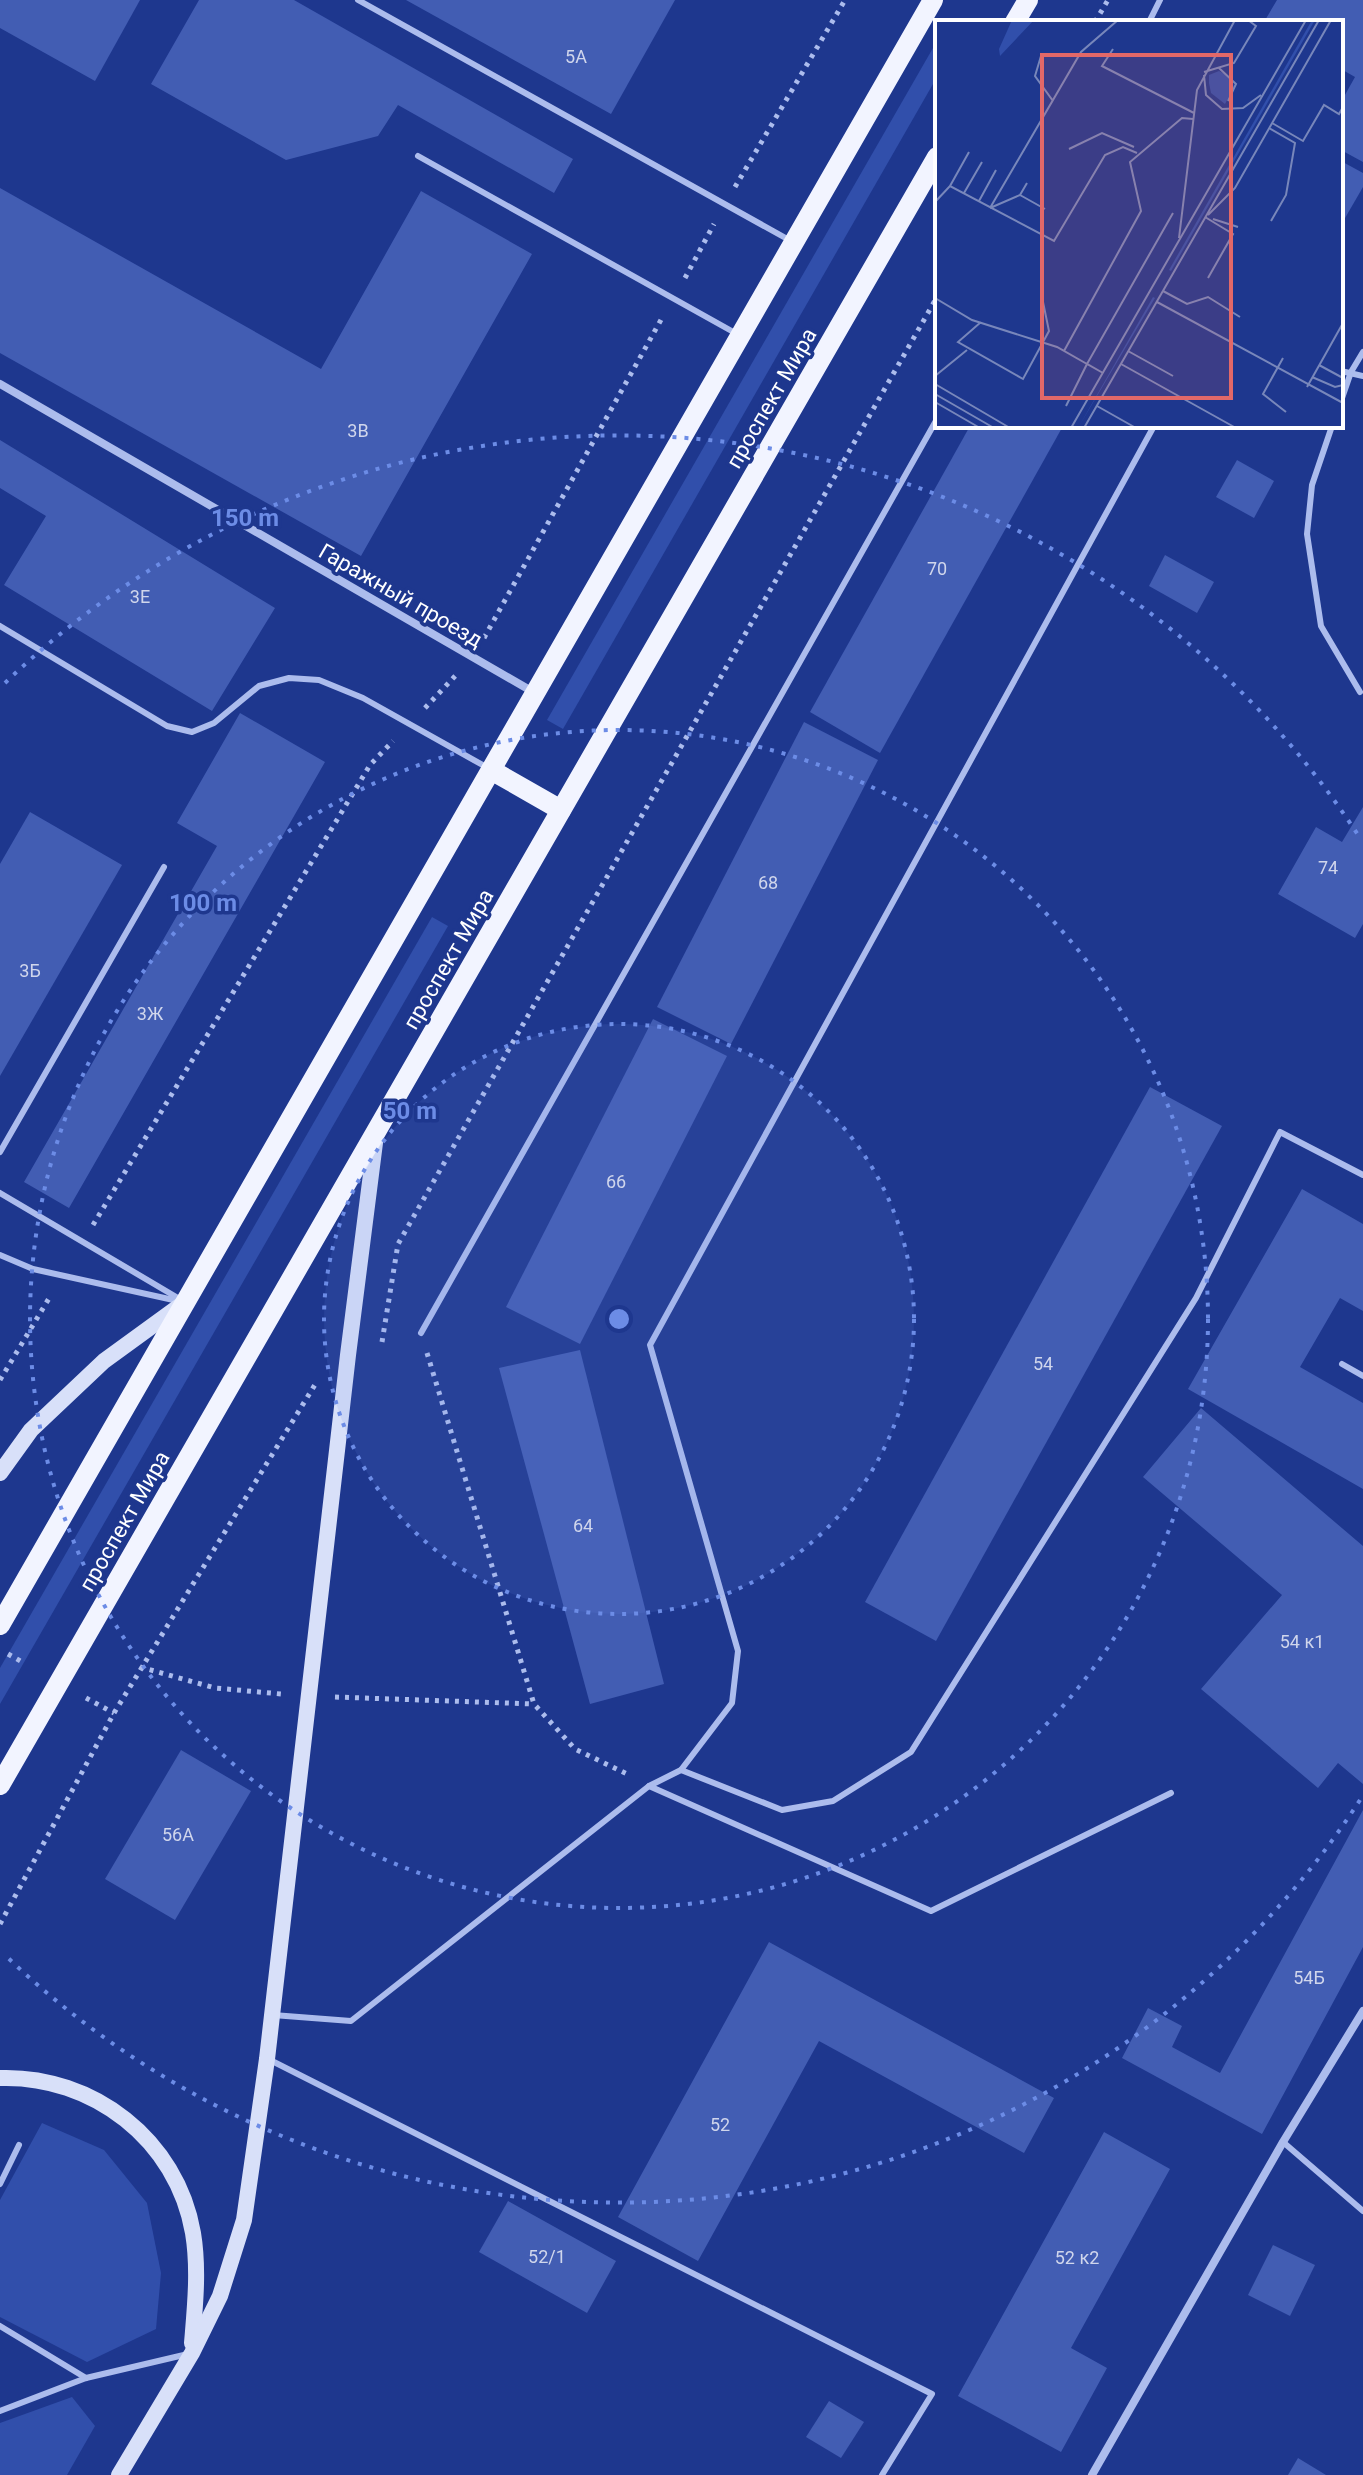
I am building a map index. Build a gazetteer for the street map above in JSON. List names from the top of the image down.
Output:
{
  "streets": {
    "main road": ["проспект Мира"],
    "street": ["Гаражный проезд"]
  },
  "house_numbers": [
    "5А",
    "3В",
    "70",
    "3Е",
    "74",
    "68",
    "3Б",
    "3Ж",
    "66",
    "54",
    "64",
    "54 к1",
    "56А",
    "54Б",
    "52",
    "52/1",
    "52 к2"
  ],
  "rings": ["150 m", "100 m", "50 m"]
}
